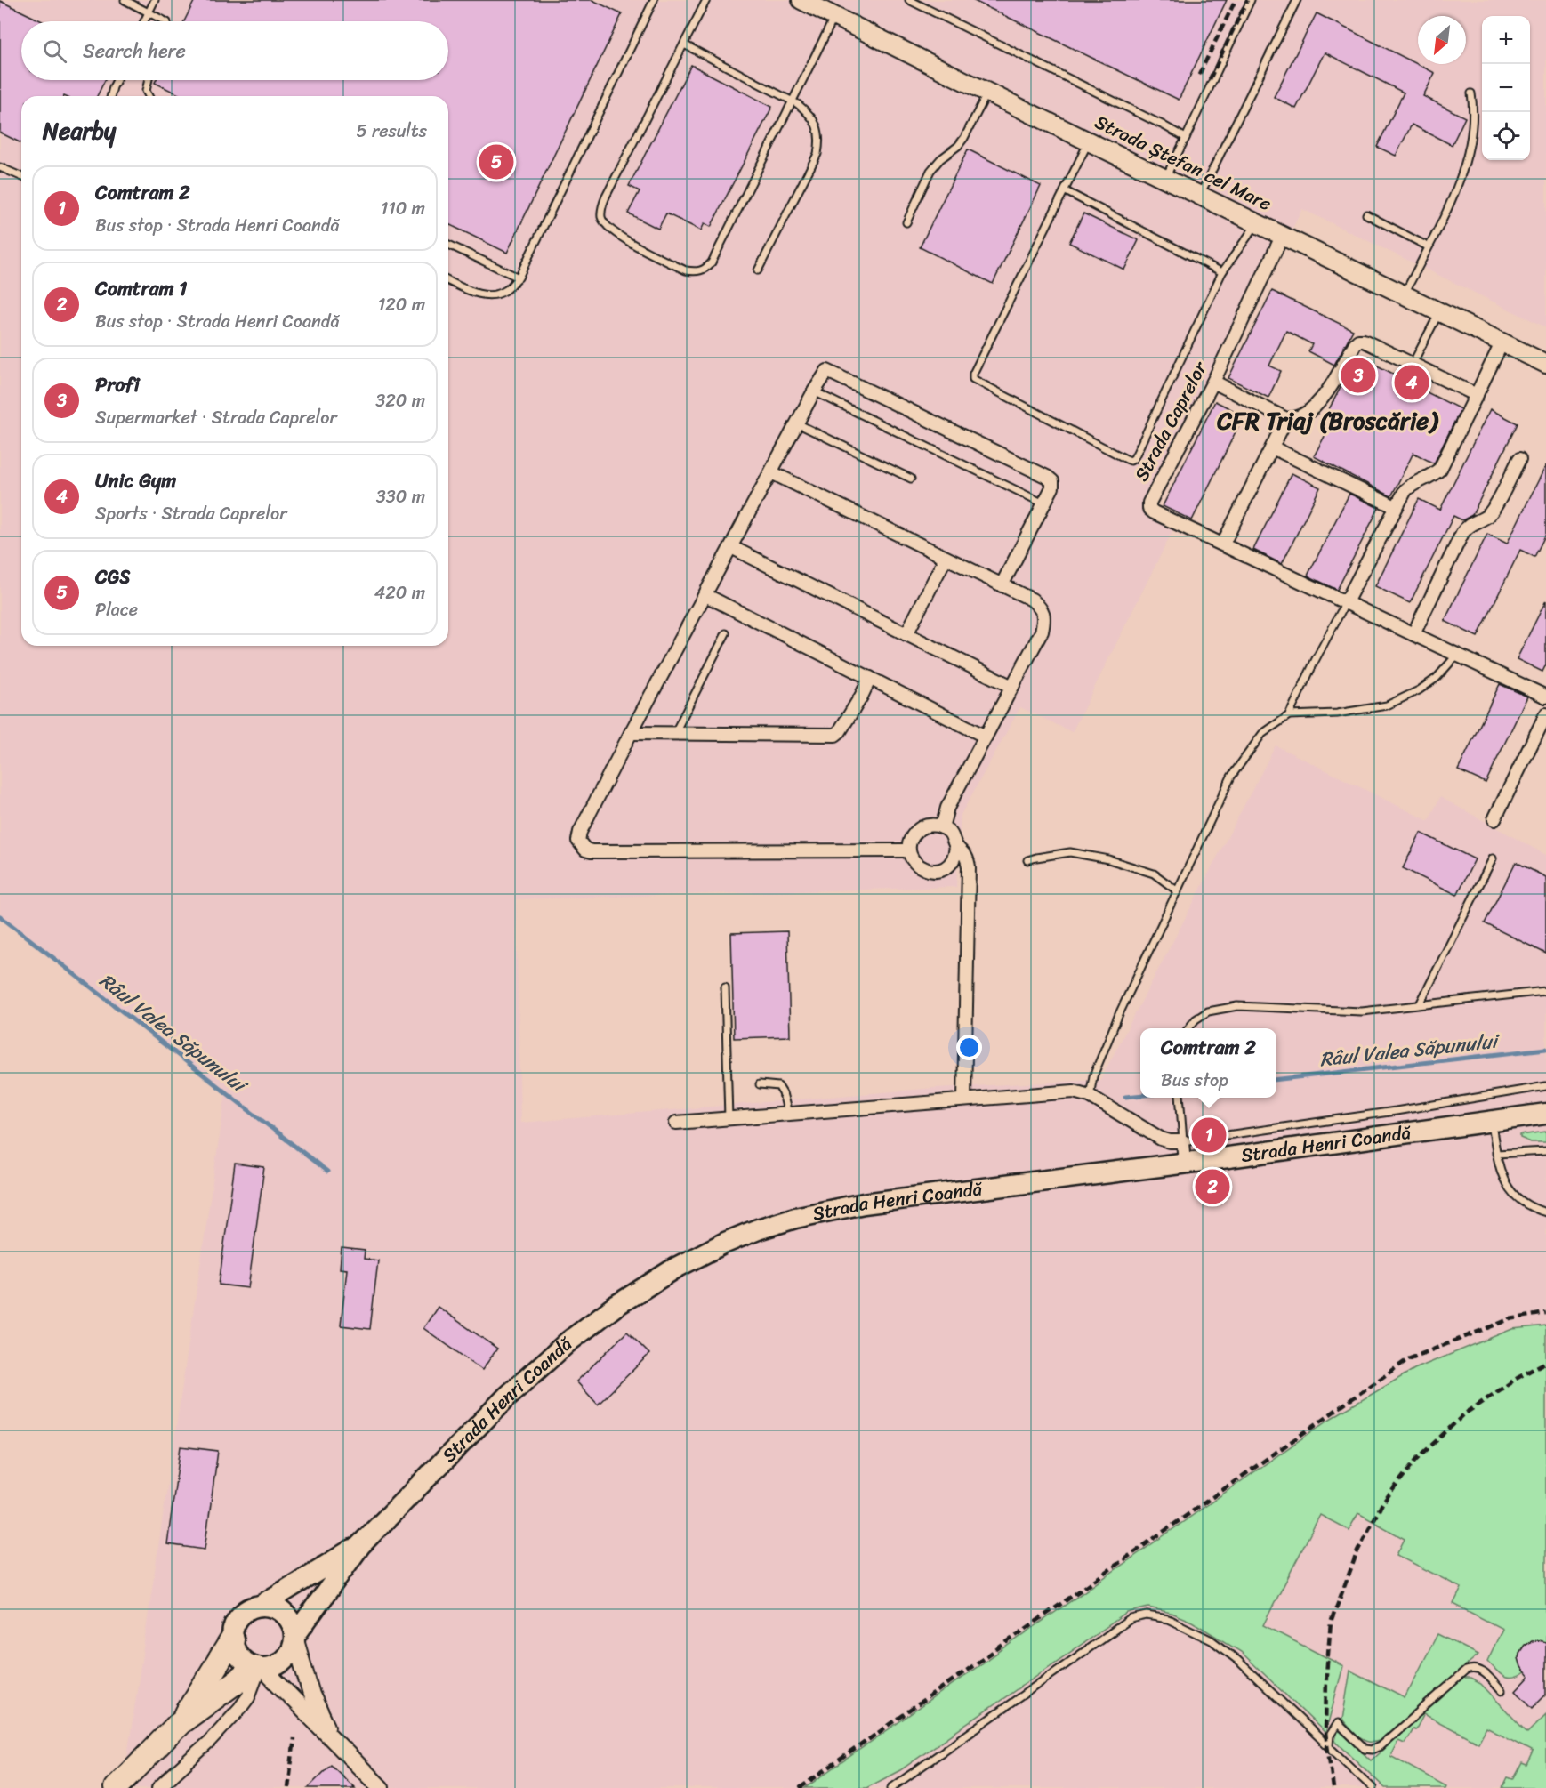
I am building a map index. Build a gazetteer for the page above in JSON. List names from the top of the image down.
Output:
{
  "streets": {
    "main road": ["Strada Ștefan cel Mare", "Strada Henri Coandă"],
    "street": ["Strada Caprelor"]
  },
  "crossings": [
    ["Strada Ștefan cel Mare", "Strada Caprelor"]
  ],
  "districts": ["CFR Triaj (Broscărie)"],
  "water": ["Râul Valea Săpunului"],
  "north": "bottom left",
  "page": {
    "map_buttons": ["+", "−"],
    "search": "Search here",
    "heading": ["Nearby", "5 results"],
    "pins": [
      "5",
      "3",
      "4",
      "1",
      "2"
    ],
    "list": [
      {
        "mark": "1",
        "name": "Comtram 2",
        "note": "Bus stop · Strada Henri Coandă",
        "value": "110 m"
      },
      {
        "mark": "2",
        "name": "Comtram 1",
        "note": "Bus stop · Strada Henri Coandă",
        "value": "120 m"
      },
      {
        "mark": "3",
        "name": "Profi",
        "note": "Supermarket · Strada Caprelor",
        "value": "320 m"
      },
      {
        "mark": "4",
        "name": "Unic Gym",
        "note": "Sports · Strada Caprelor",
        "value": "330 m"
      },
      {
        "mark": "5",
        "name": "CGS",
        "note": "Place",
        "value": "420 m"
      }
    ],
    "popup": ["Comtram 2", "Bus stop"]
  }
}
